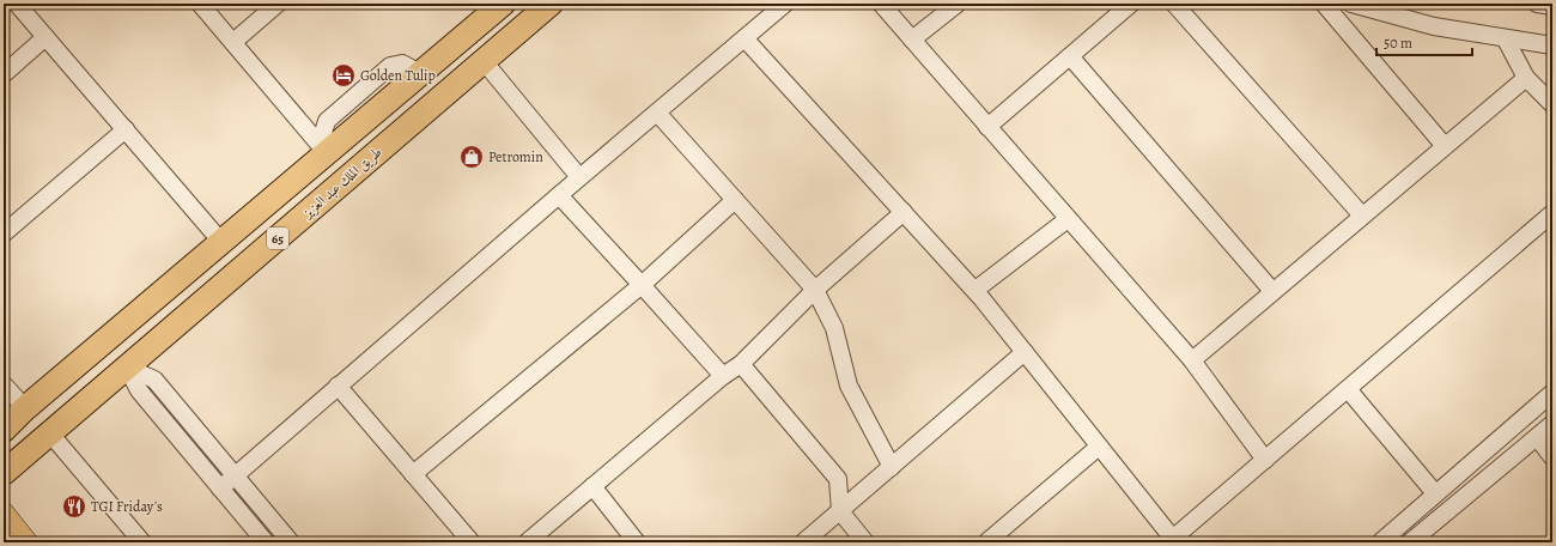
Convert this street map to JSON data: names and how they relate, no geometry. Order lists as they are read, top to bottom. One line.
{"streets":{"highway":["طريق الملك عبد العزيز","65"]},"places":{"hotel":["Golden Tulip"],"shop":["Petromin"],"restaurant":["TGI Friday's"]},"scale_bar":"50 m"}
